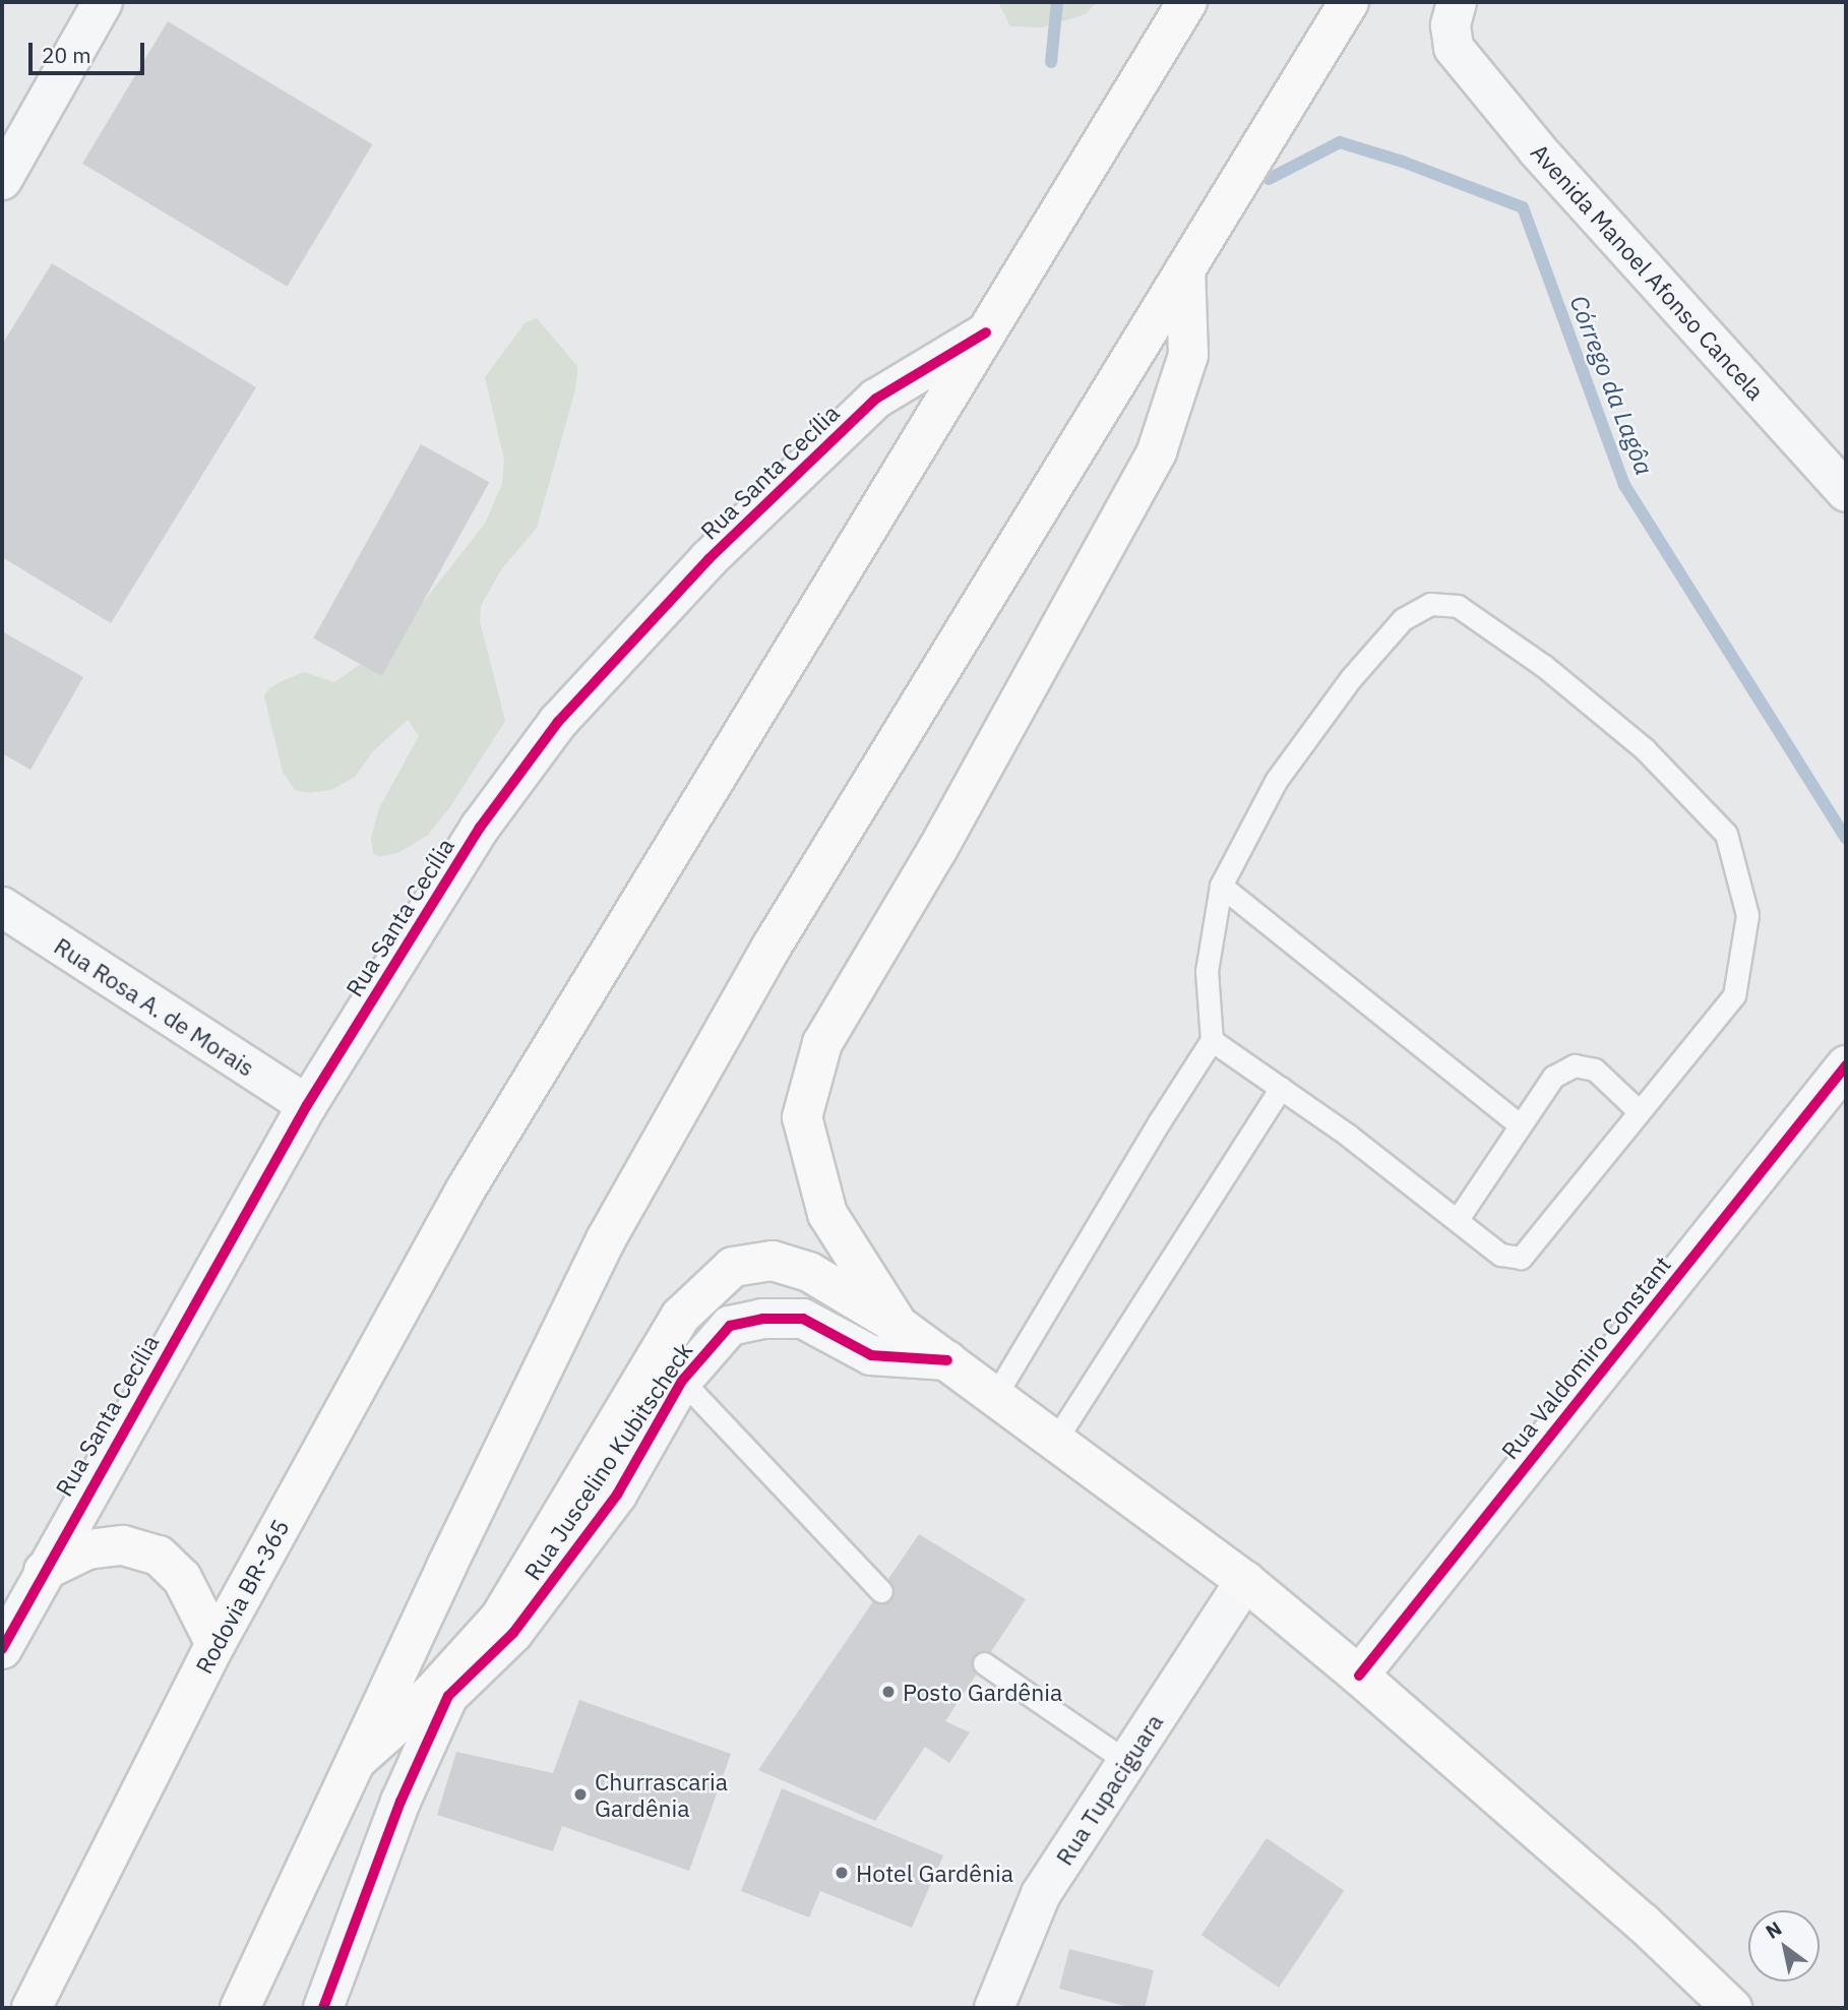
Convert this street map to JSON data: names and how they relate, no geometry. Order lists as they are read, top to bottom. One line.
{"streets":{"main road":["Rodovia BR-365"],"street":["Avenida Manoel Afonso Cancela","Rua Santa Cecília","Rua Rosa A. de Morais","Rua Valdomiro Constant","Rua Juscelino Kubitscheck","Rua Tupaciguara"]},"crossings":[["Rua Santa Cecília","Rua Rosa A. de Morais"],["Rua Santa Cecília","Rodovia BR-365"]],"water":["Córrego da Lagôa"],"places":["Posto Gardênia","Churrascaria Gardênia","Hotel Gardênia"],"scale_bar":"20 m","north":"top left"}
